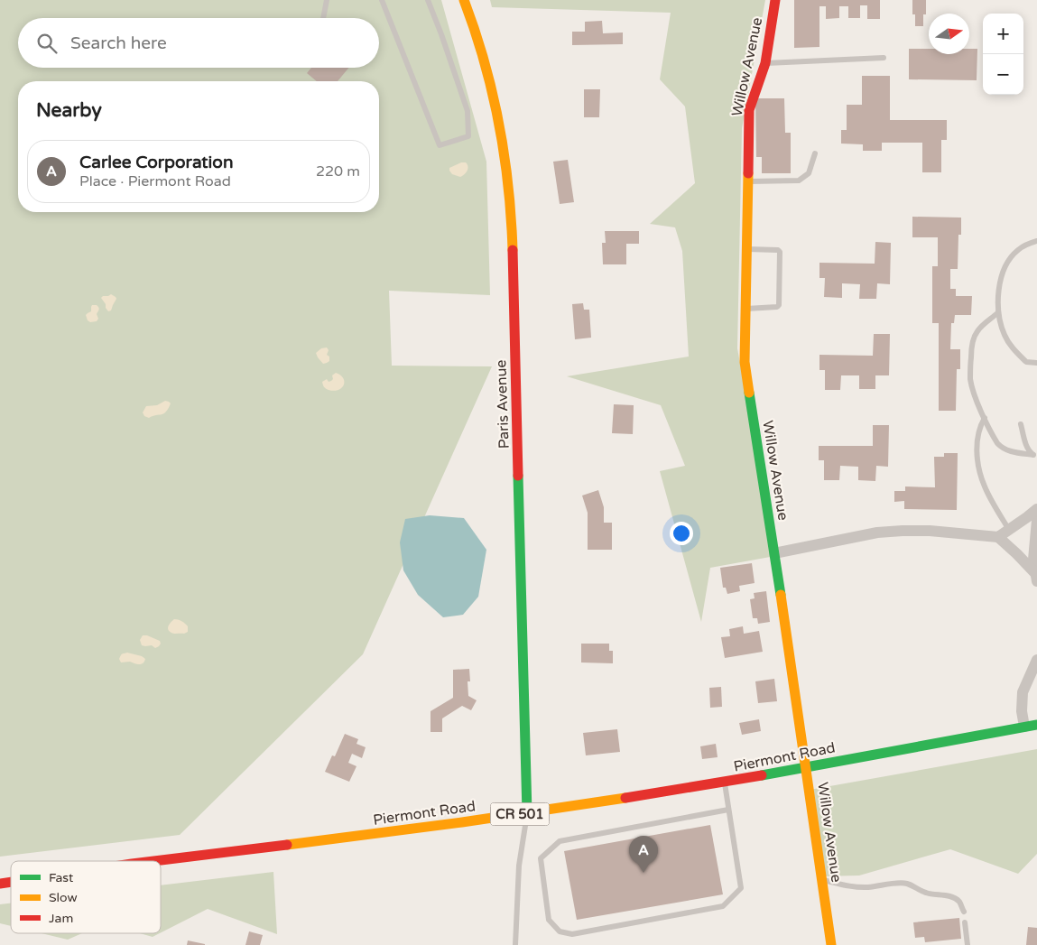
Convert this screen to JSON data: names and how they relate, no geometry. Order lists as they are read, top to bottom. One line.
{"streets":{"street":["Willow Avenue","Paris Avenue","Piermont Road","CR 501"]},"crossings":[["Willow Avenue","Piermont Road"],["Paris Avenue","Piermont Road"]],"legend":["Fast","Slow","Jam"],"north":"right","page":{"map_buttons":["+","−"],"search":"Search here","heading":"Nearby","list":[{"mark":"A","name":"Carlee Corporation","note":"Place · Piermont Road","value":"220 m"}],"pins":"A"}}
